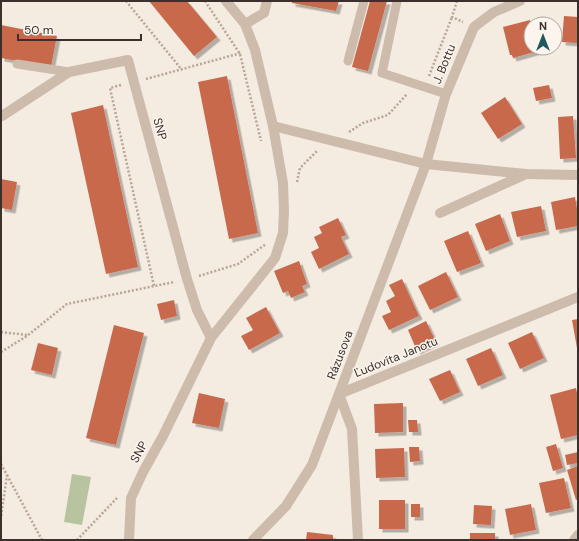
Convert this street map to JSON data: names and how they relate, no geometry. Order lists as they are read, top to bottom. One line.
{"streets":{"street":["J. Bottu","SNP","Rázusova","Ľudovíta Janotu"]},"crossings":[["J. Bottu","Rázusova"],["Rázusova","Ľudovíta Janotu"]],"scale_bar":"50 m","north":"top"}
